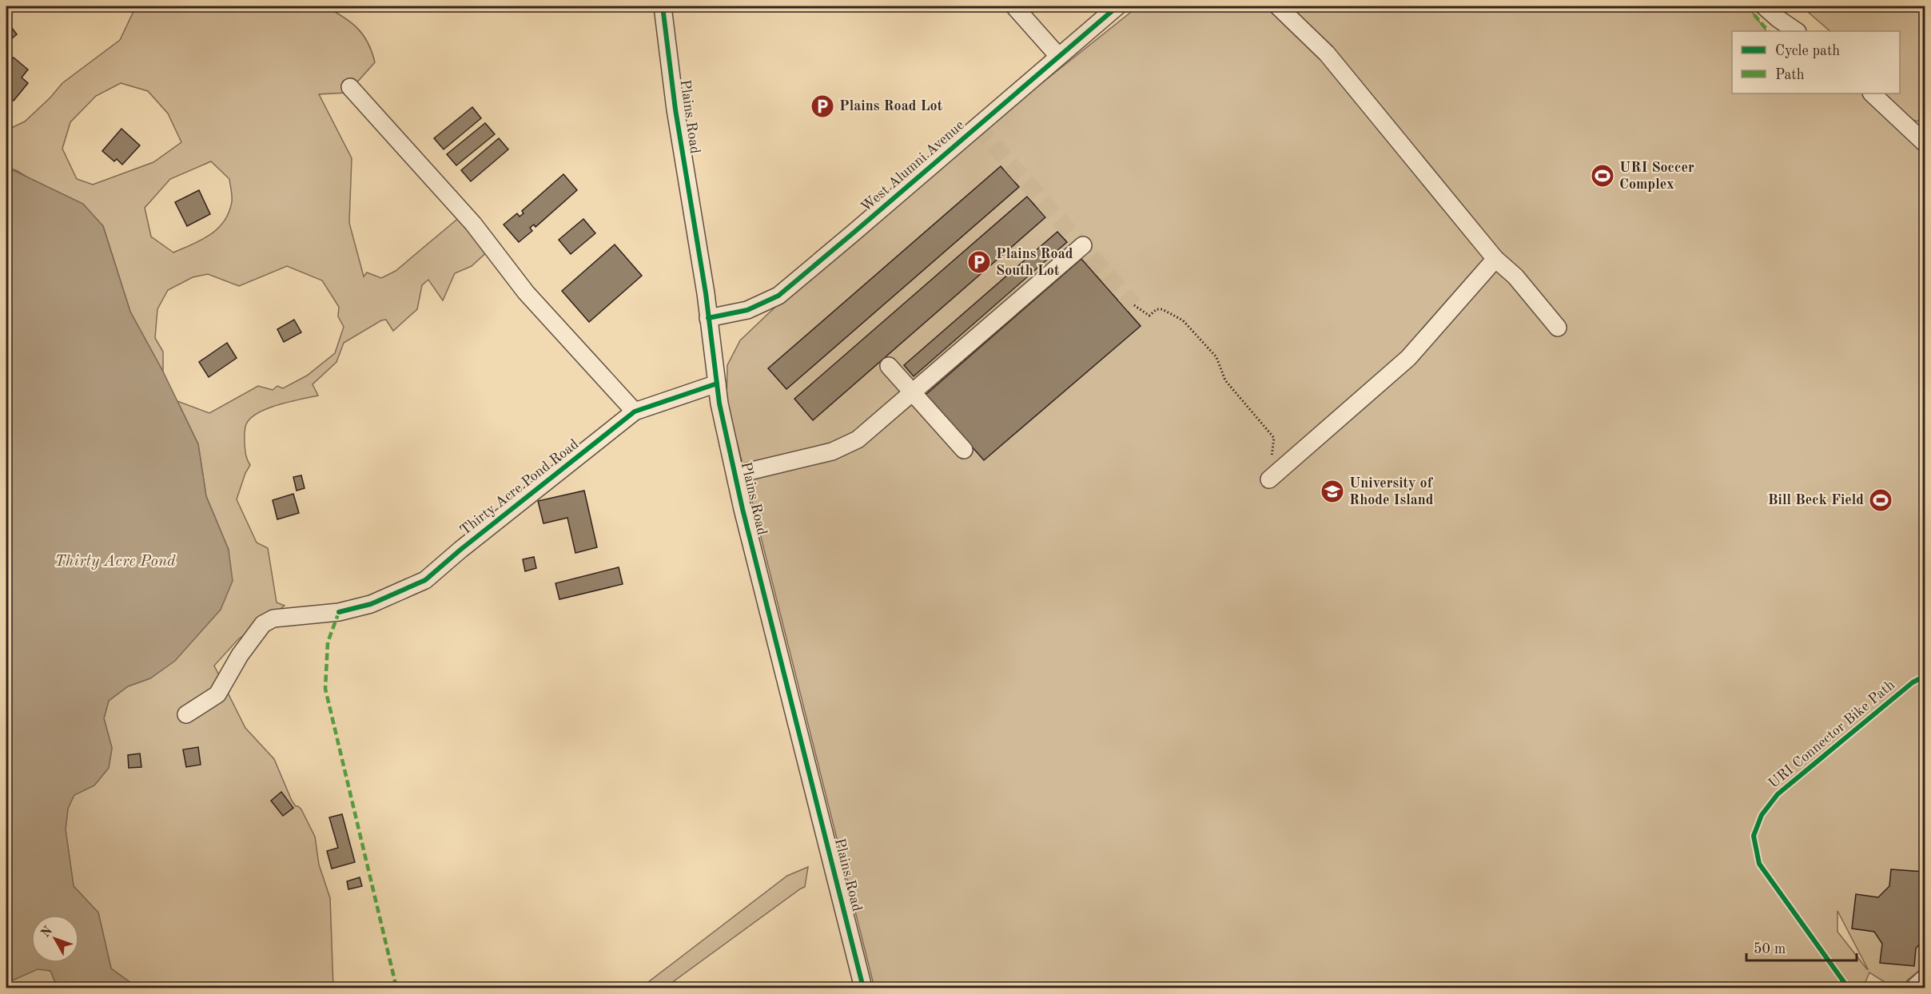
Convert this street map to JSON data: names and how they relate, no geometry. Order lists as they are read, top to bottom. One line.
{"streets":{"street":["Plains Road","West Alumni Avenue","Thirty Acre Pond Road"],"cycle path":["URI Connector Bike Path"]},"crossings":[["Plains Road","West Alumni Avenue"],["Plains Road","Thirty Acre Pond Road"]],"water":["Thirty Acre Pond"],"places":{"parking":["Plains Road Lot","Plains Road South Lot"],"sports":["URI Soccer Complex","Bill Beck Field"],"school or university":["University of Rhode Island"]},"legend":["Cycle path","Path"],"scale_bar":"50 m","north":"top left"}
